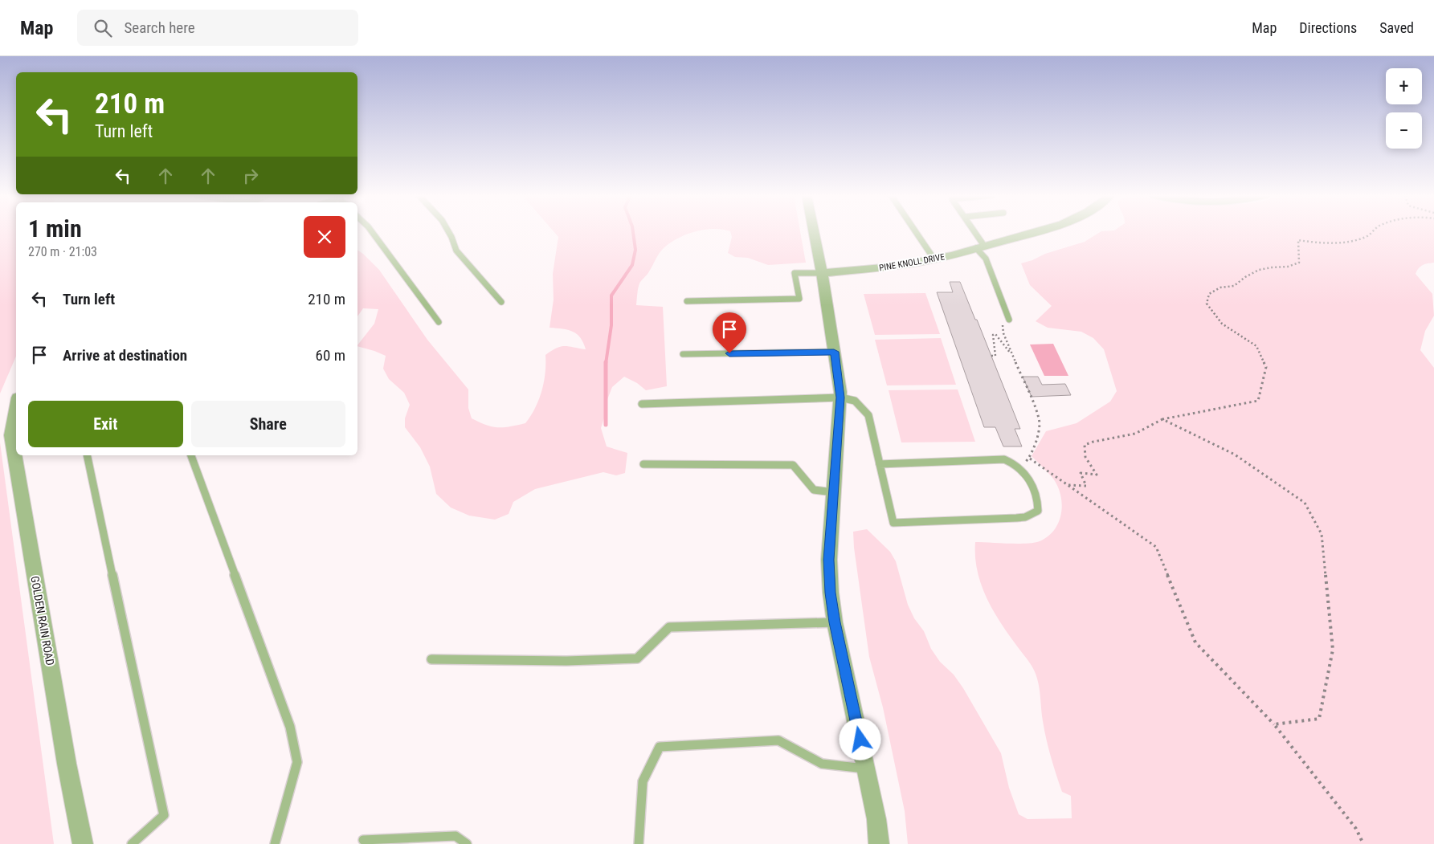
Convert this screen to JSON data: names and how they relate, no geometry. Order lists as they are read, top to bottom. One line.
{"streets":{"street":["PINE KNOLL DRIVE","GOLDEN RAIN ROAD"]},"page":{"header":"Map","search":"Search here","nav":["Map","Directions","Saved"],"map_buttons":["+","−"],"turn":["210 m","Turn left"],"heading":["1 min","270 m · 21:03"],"list":[{"name":"Turn left","value":"210 m"},{"name":"Arrive at destination","value":"60 m"}],"buttons":["Exit","Share"]}}
